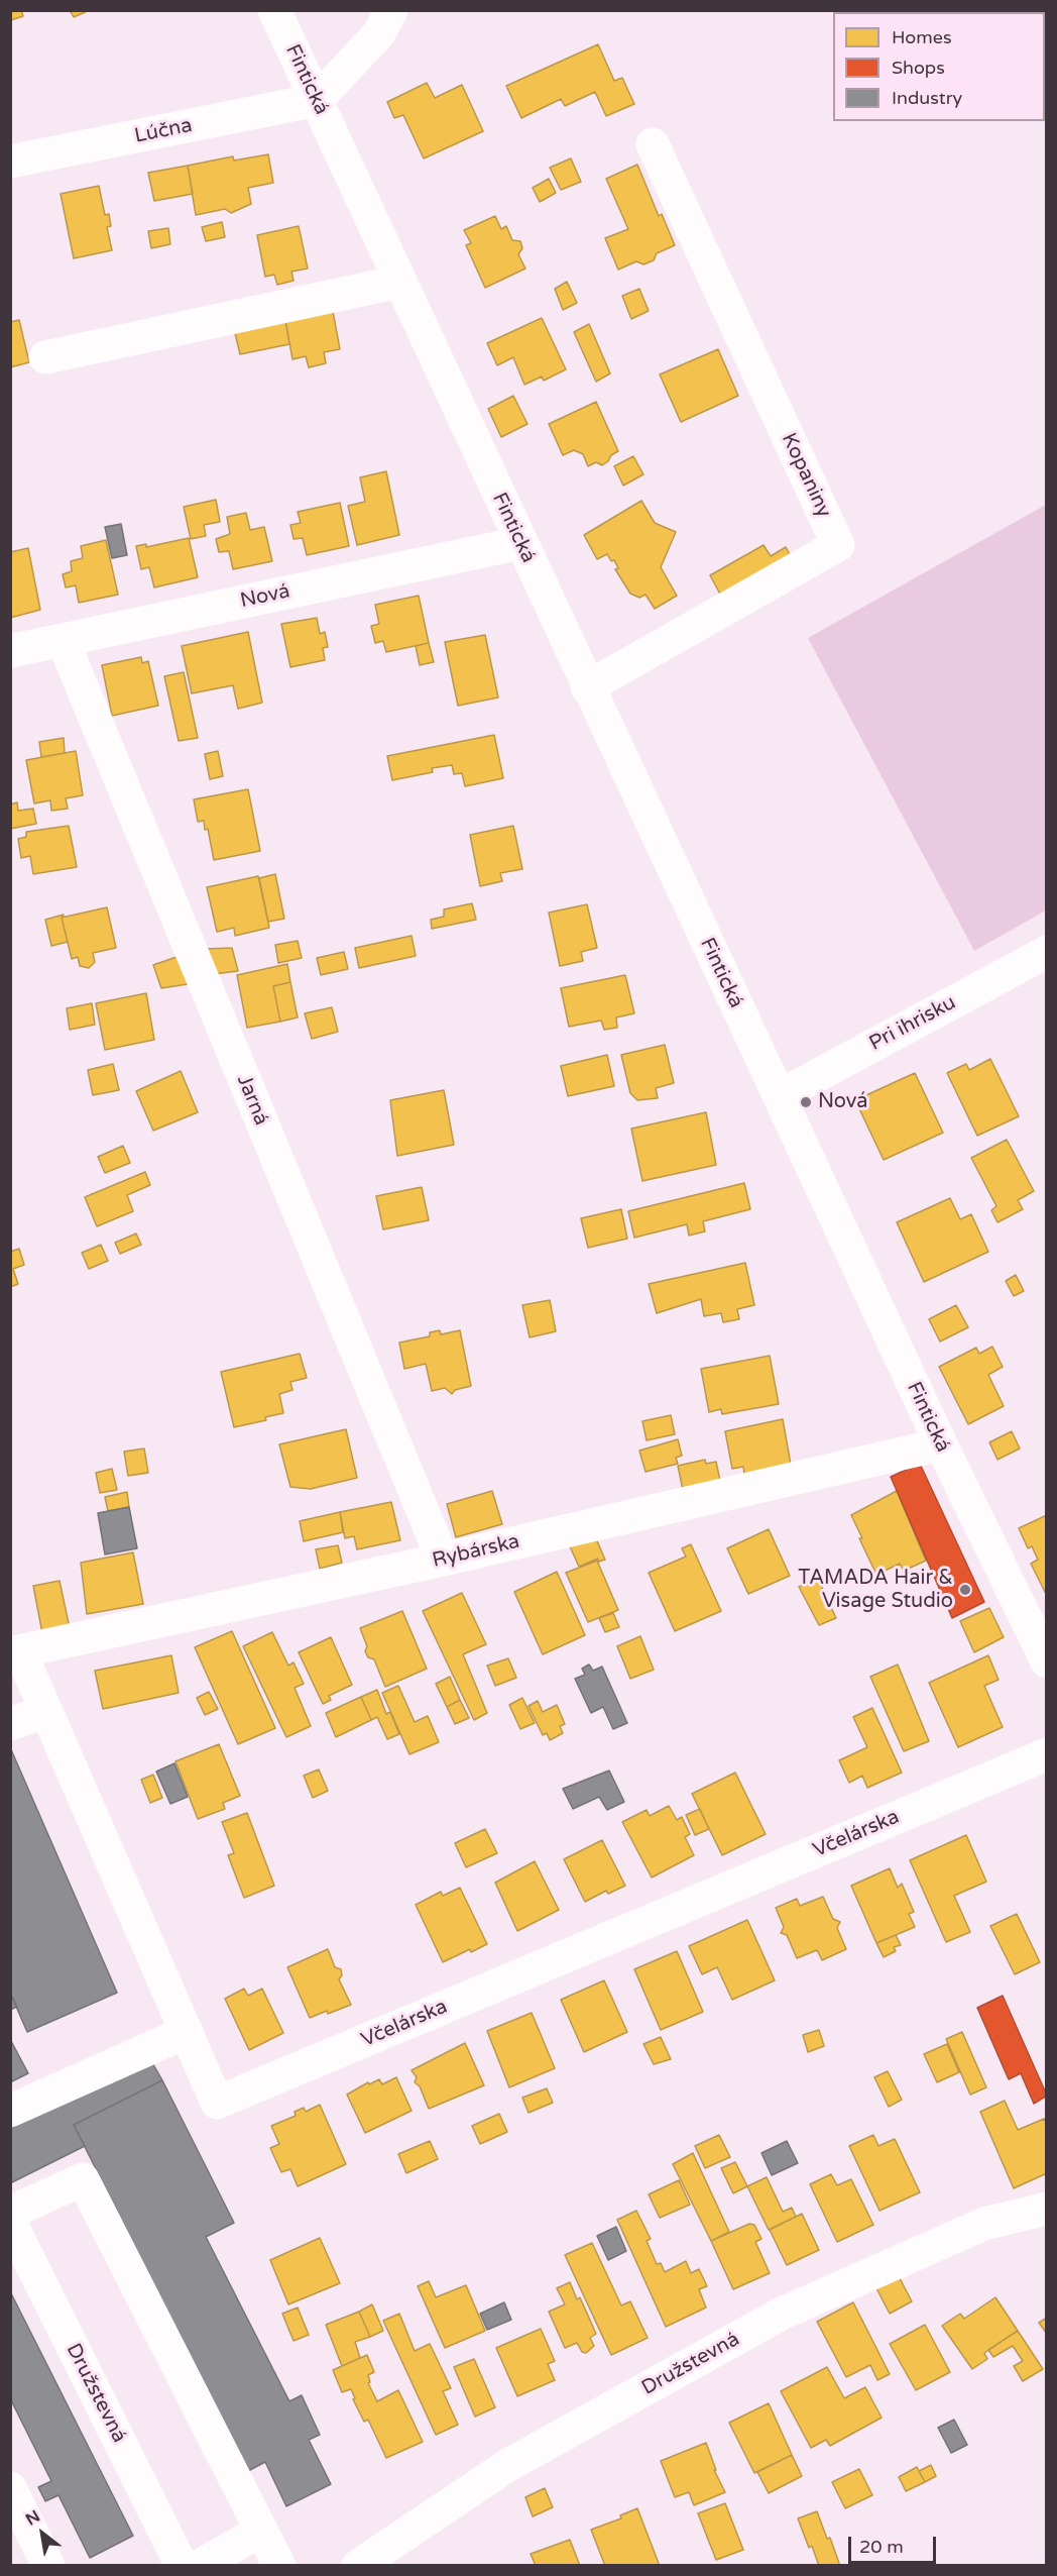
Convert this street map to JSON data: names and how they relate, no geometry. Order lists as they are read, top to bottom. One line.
{"streets":{"street":["Fintická","Lúčna","Kopaniny","Nová","Pri ihrisku","Jarná","Rybárska","Včelárska","Družstevná"]},"crossings":[["Fintická","Lúčna"],["Fintická","Kopaniny"],["Fintická","Nová"],["Fintická","Pri ihrisku"],["Fintická","Rybárska"],["Nová","Jarná"],["Jarná","Rybárska"],["Rybárska","Včelárska"]],"places":["Nová","TAMADA Hair & Visage Studio"],"legend":["Homes","Shops","Industry"],"scale_bar":"20 m","north":"top left"}
